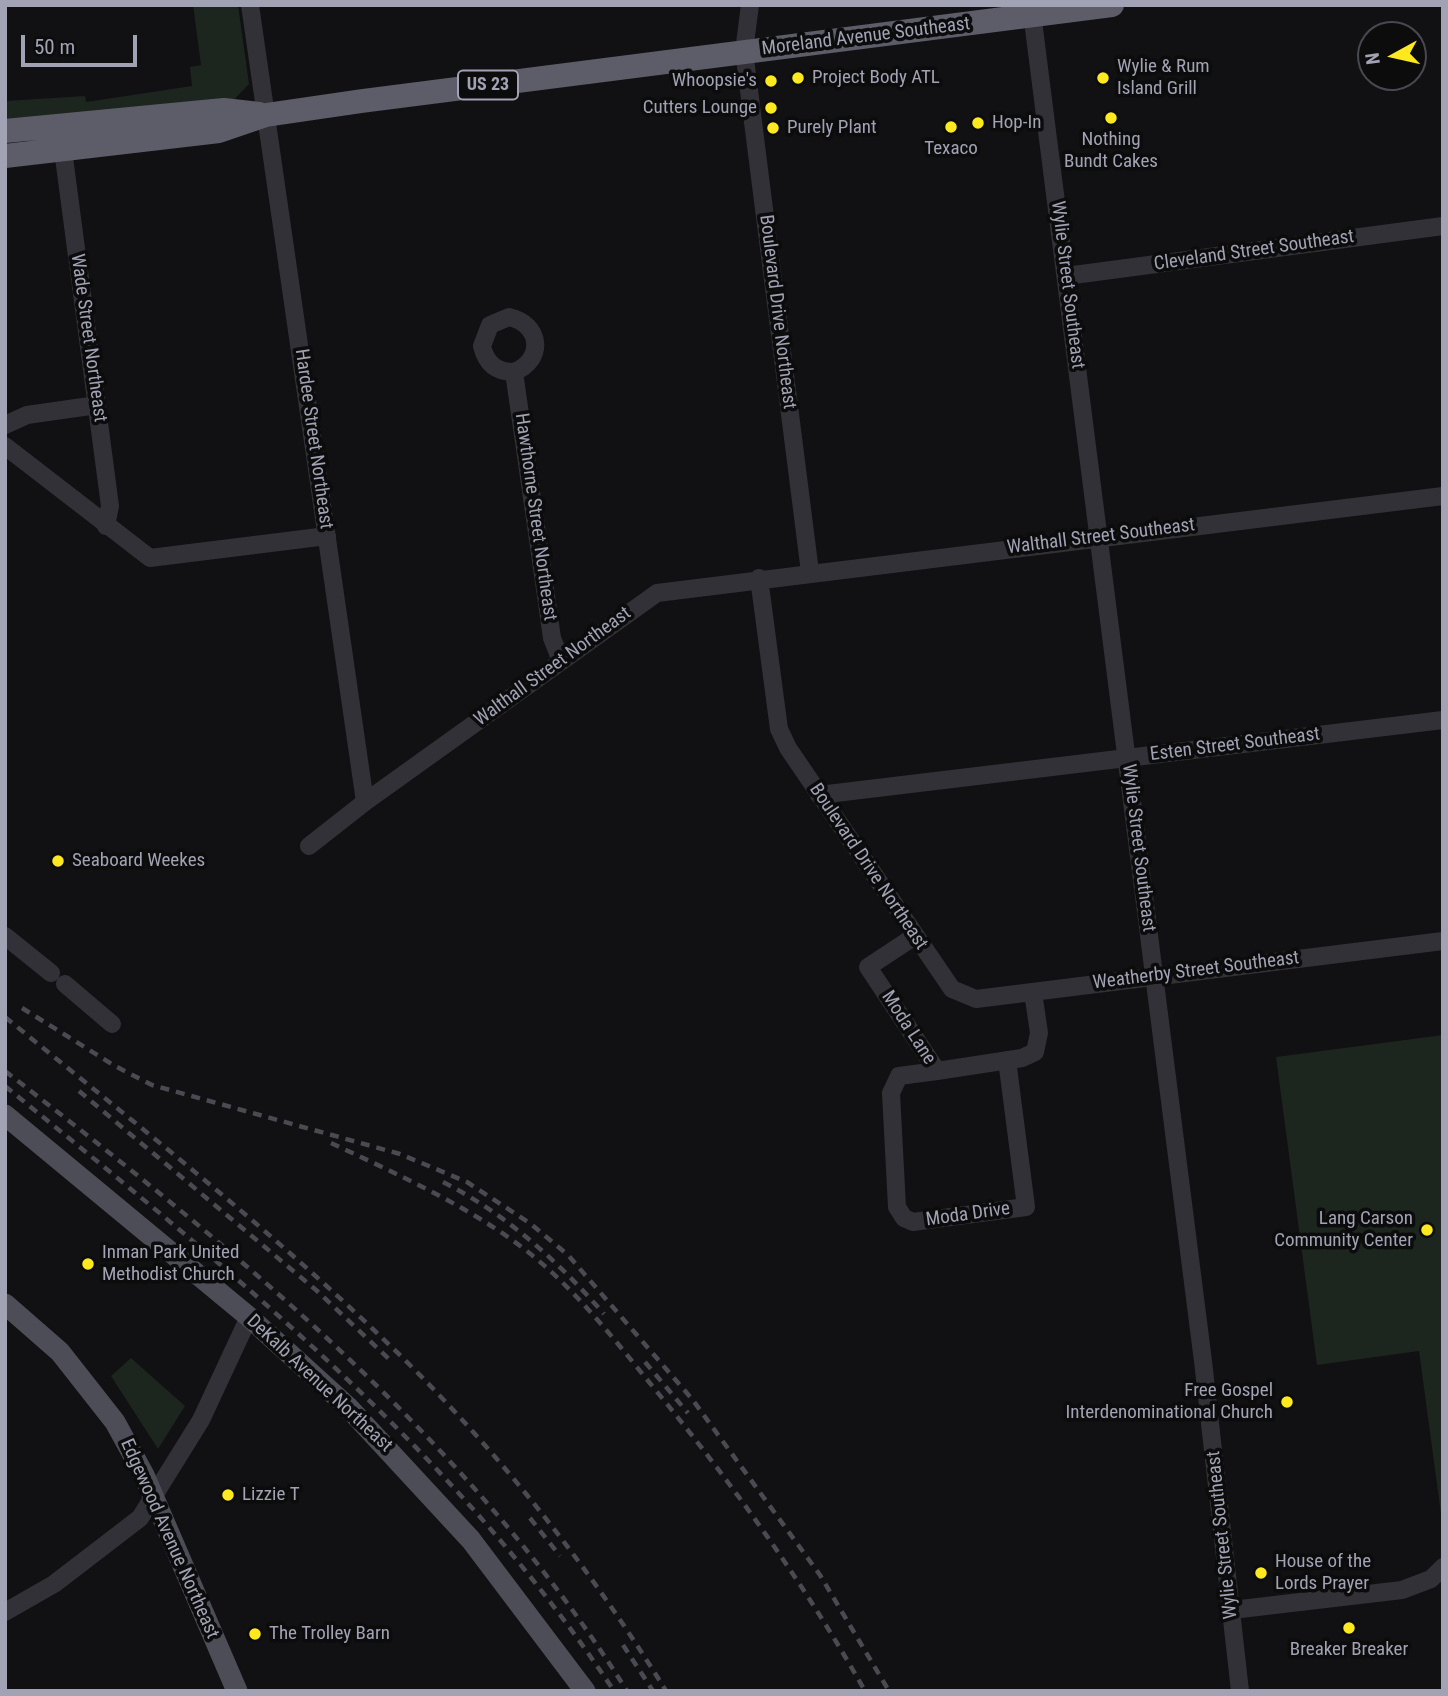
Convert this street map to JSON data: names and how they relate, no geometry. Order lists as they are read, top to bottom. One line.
{"streets":{"highway":["Moreland Avenue Southeast","US 23"],"main road":["DeKalb Avenue Northeast","Edgewood Avenue Northeast"],"street":["Cleveland Street Southeast","Wylie Street Southeast","Boulevard Drive Northeast","Wade Street Northeast","Hardee Street Northeast","Hawthorne Street Northeast","Walthall Street Southeast","Walthall Street Northeast","Esten Street Southeast","Weatherby Street Southeast","Moda Lane","Moda Drive"]},"crossings":[["Moreland Avenue Southeast","US 23"],["Moreland Avenue Southeast","Wylie Street Southeast"],["Moreland Avenue Southeast","Boulevard Drive Northeast"],["US 23","Boulevard Drive Northeast"],["US 23","Wade Street Northeast"],["US 23","Hardee Street Northeast"],["Cleveland Street Southeast","Wylie Street Southeast"],["Wylie Street Southeast","Walthall Street Southeast"],["Wylie Street Southeast","Esten Street Southeast"],["Wylie Street Southeast","Weatherby Street Southeast"],["Boulevard Drive Northeast","Walthall Street Southeast"],["Boulevard Drive Northeast","Walthall Street Northeast"],["Boulevard Drive Northeast","Esten Street Southeast"],["Boulevard Drive Northeast","Weatherby Street Southeast"],["Boulevard Drive Northeast","Moda Lane"],["Hardee Street Northeast","Walthall Street Northeast"],["Hawthorne Street Northeast","Walthall Street Northeast"],["Walthall Street Southeast","Walthall Street Northeast"],["Weatherby Street Southeast","Moda Lane"],["Moda Lane","Moda Drive"]],"places":["Project Body ATL","Wylie & Rum Island Grill","Whoopsie's","Cutters Lounge","Nothing Bundt Cakes","Hop-In","Texaco","Purely Plant","Seaboard Weekes","Lang Carson Community Center","Inman Park United Methodist Church","Free Gospel Interdenominational Church","Lizzie T","House of the Lords Prayer","Breaker Breaker","The Trolley Barn"],"scale_bar":"50 m","north":"left"}
